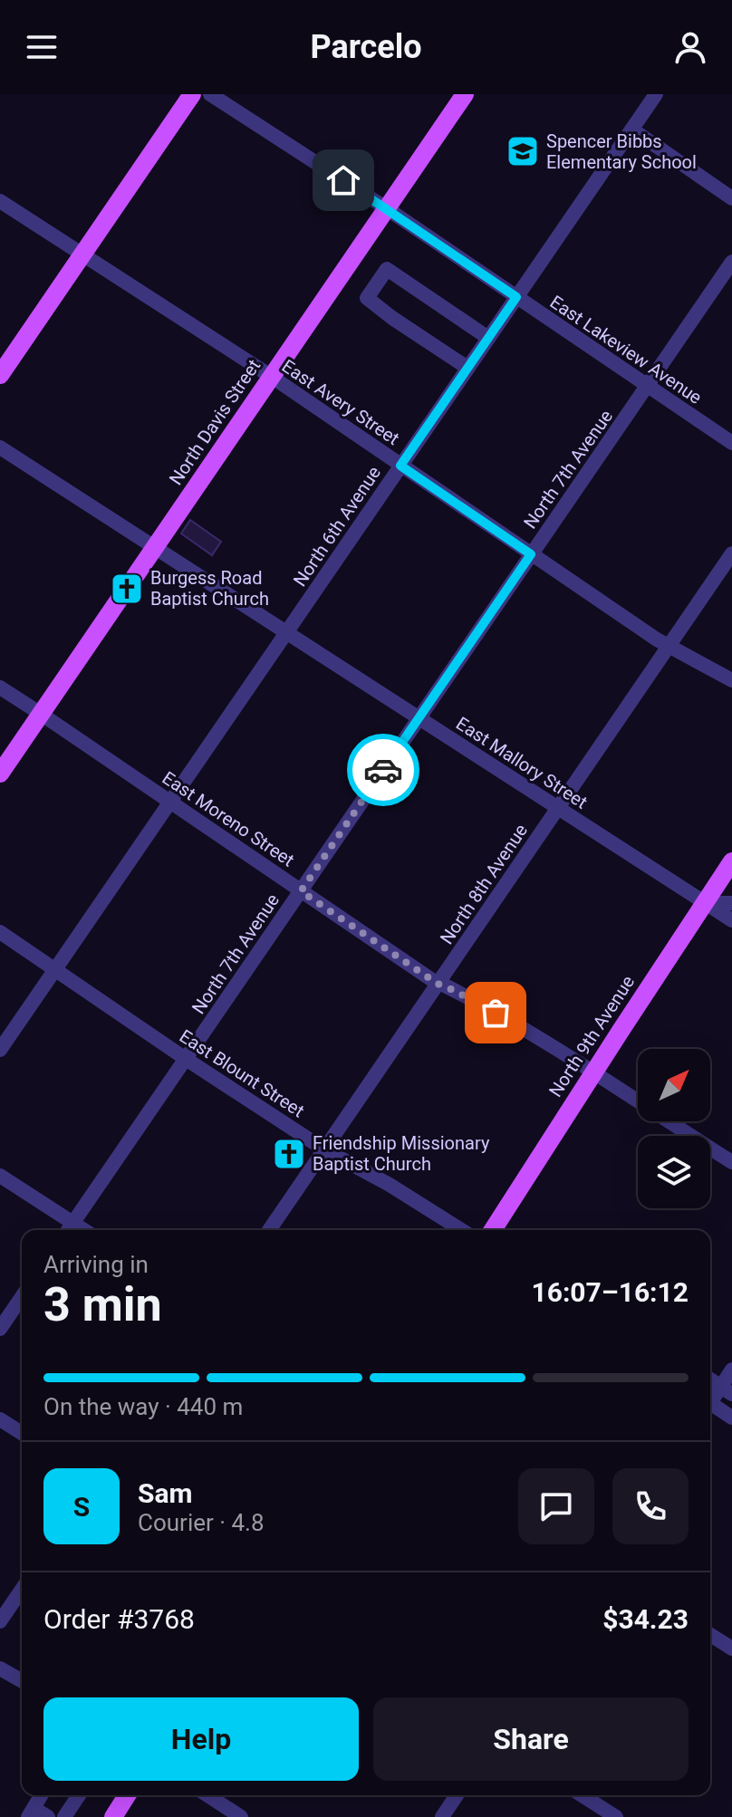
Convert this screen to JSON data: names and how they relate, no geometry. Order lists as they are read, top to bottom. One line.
{"streets":{"main road":["North Davis Street","North 9th Avenue"],"street":["East Lakeview Avenue","East Avery Street","North 7th Avenue","North 6th Avenue","East Mallory Street","East Moreno Street","North 8th Avenue","East Blount Street"]},"crossings":[["East Lakeview Avenue","North Davis Street"],["East Lakeview Avenue","North 7th Avenue"],["East Lakeview Avenue","North 6th Avenue"],["East Avery Street","North Davis Street"],["East Avery Street","North 7th Avenue"],["East Avery Street","North 6th Avenue"],["East Avery Street","North 8th Avenue"],["North Davis Street","East Mallory Street"],["North Davis Street","East Moreno Street"],["North 7th Avenue","East Mallory Street"],["North 7th Avenue","East Moreno Street"],["North 7th Avenue","East Blount Street"],["North 6th Avenue","East Mallory Street"],["North 6th Avenue","East Moreno Street"],["North 6th Avenue","East Blount Street"],["East Mallory Street","North 8th Avenue"],["East Mallory Street","North 9th Avenue"],["East Moreno Street","North 8th Avenue"],["East Moreno Street","North 9th Avenue"],["North 8th Avenue","East Blount Street"]],"places":{"school or university":["Spencer Bibbs Elementary School"],"church":["Burgess Road Baptist Church","Friendship Missionary Baptist Church"]},"north":"top right","page":{"header":"Parcelo","heading":["3 min","Arriving in","16:07–16:12"],"panel":["Sam","Courier · 4.8","Order #3768","$34.23"],"bar":"On the way · 440 m","round":"S","buttons":["Help","Share"]}}
